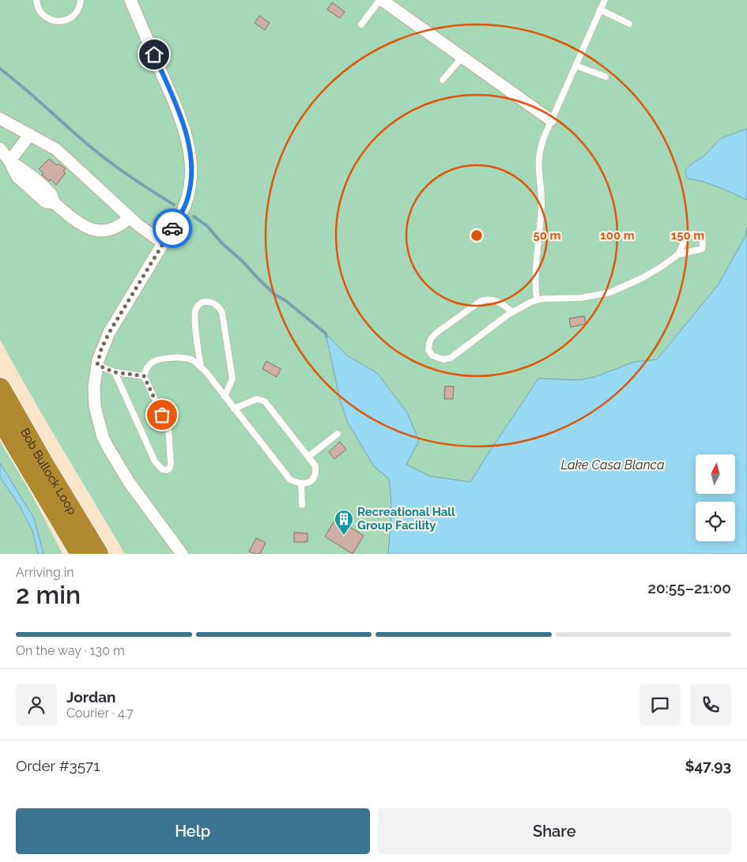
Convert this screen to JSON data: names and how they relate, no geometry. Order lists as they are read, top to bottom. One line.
{"streets":{"highway":["Bob Bullock Loop"]},"water":["Lake Casa Blanca"],"places":{"building":["Recreational Hall Group Facility"]},"north":"top","page":{"heading":["2 min","Arriving in","20:55–21:00"],"panel":["Jordan","Courier · 4.7","Order #3571","$47.93"],"bar":"On the way · 130 m","buttons":["Help","Share"]},"rings":["50 m","100 m","150 m"]}
